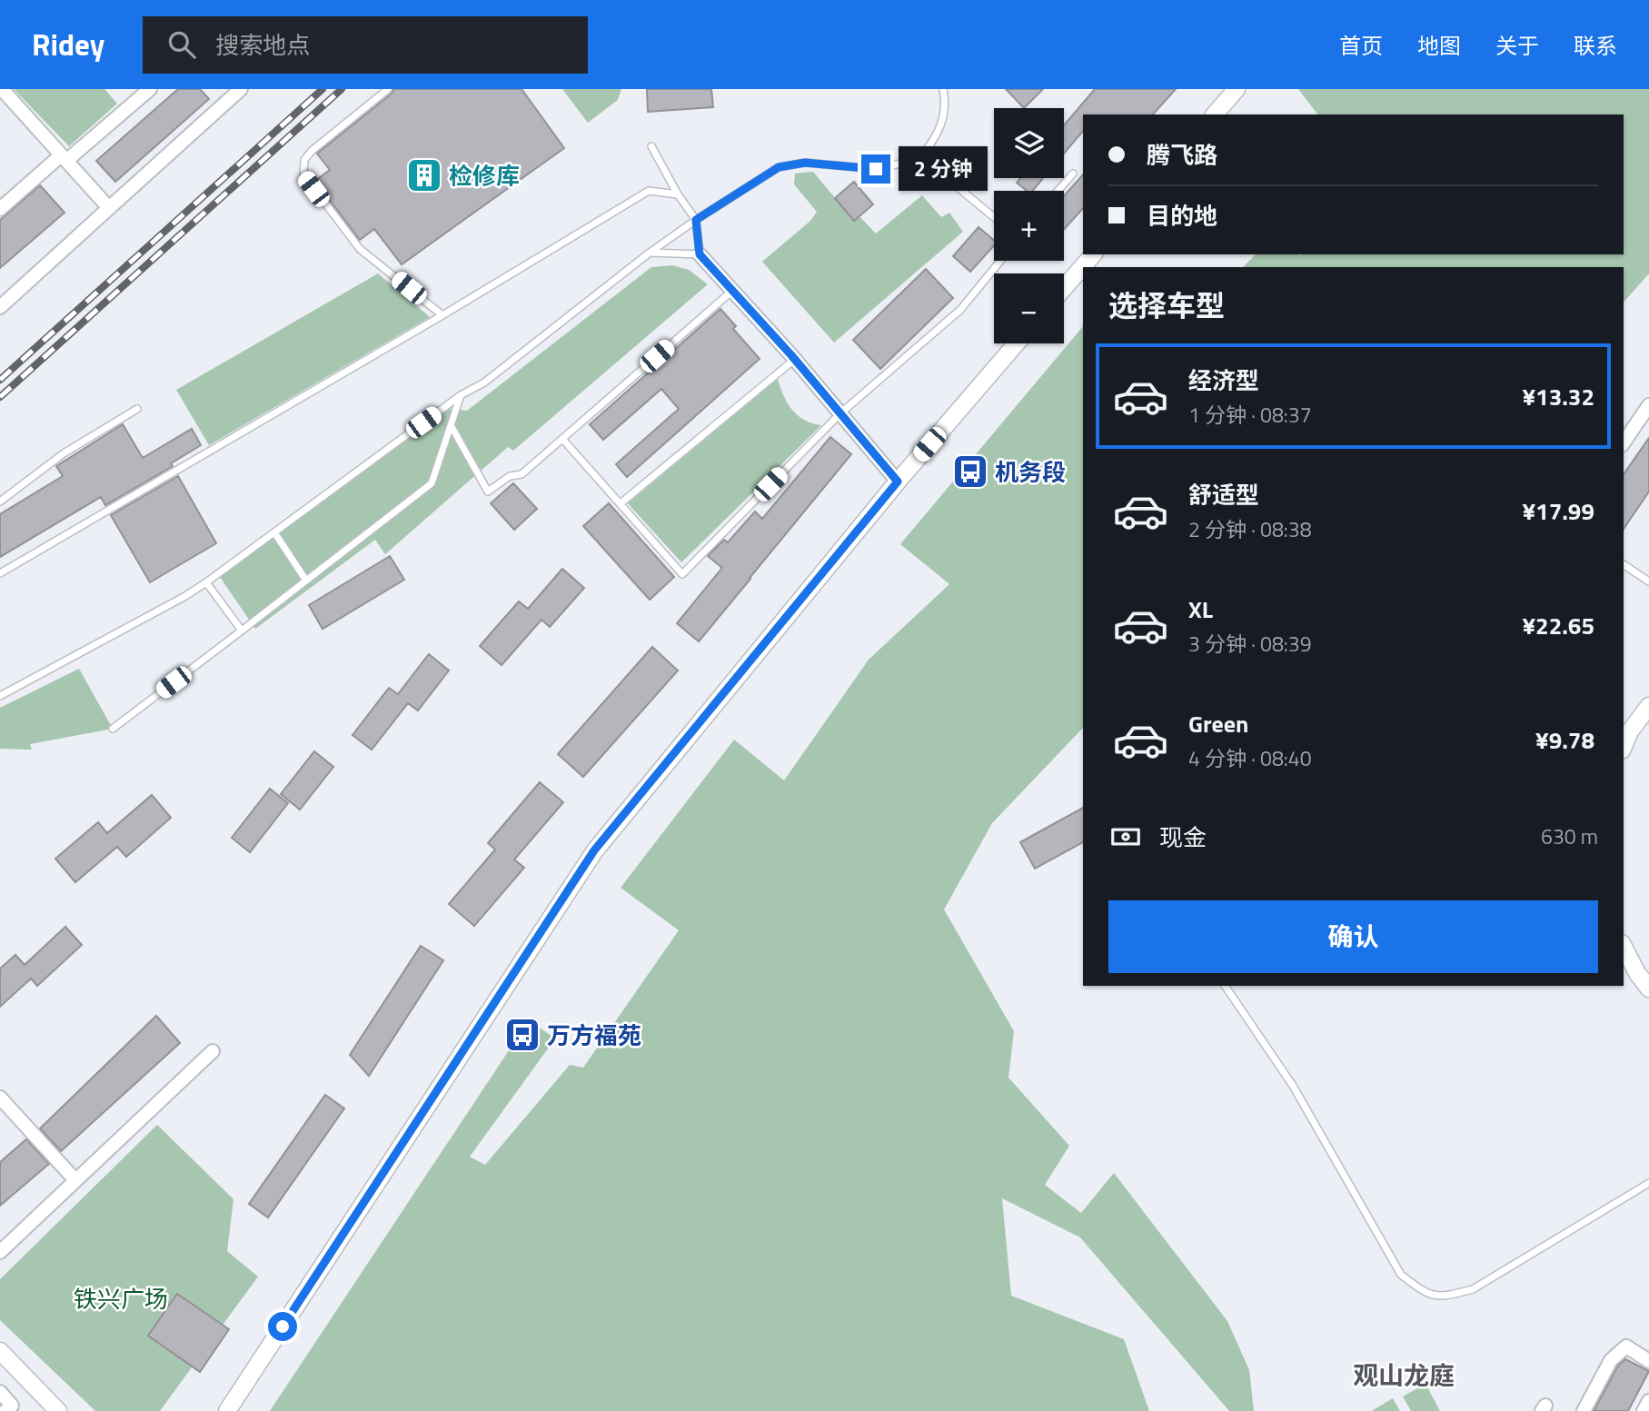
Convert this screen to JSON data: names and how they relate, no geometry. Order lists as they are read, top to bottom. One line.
{"districts":["观山龙庭"],"parks":["铁兴广场"],"places":{"building":["检修库"],"bus stop":["机务段","万方福苑"]},"page":{"header":"Ridey","search":"搜索地点","nav":["首页","地图","关于","联系"],"map_buttons":["+","−"],"banner":["腾飞路","目的地"],"bubble":"2 分钟","heading":"选择车型","list":[{"name":"经济型","note":"1 分钟 · 08:37","value":"¥13.32"},{"name":"舒适型","note":"2 分钟 · 08:38","value":"¥17.99"},{"name":"XL","note":"3 分钟 · 08:39","value":"¥22.65"},{"name":"Green","note":"4 分钟 · 08:40","value":"¥9.78"}],"pay":["现金","630 m"],"buttons":"确认"}}
